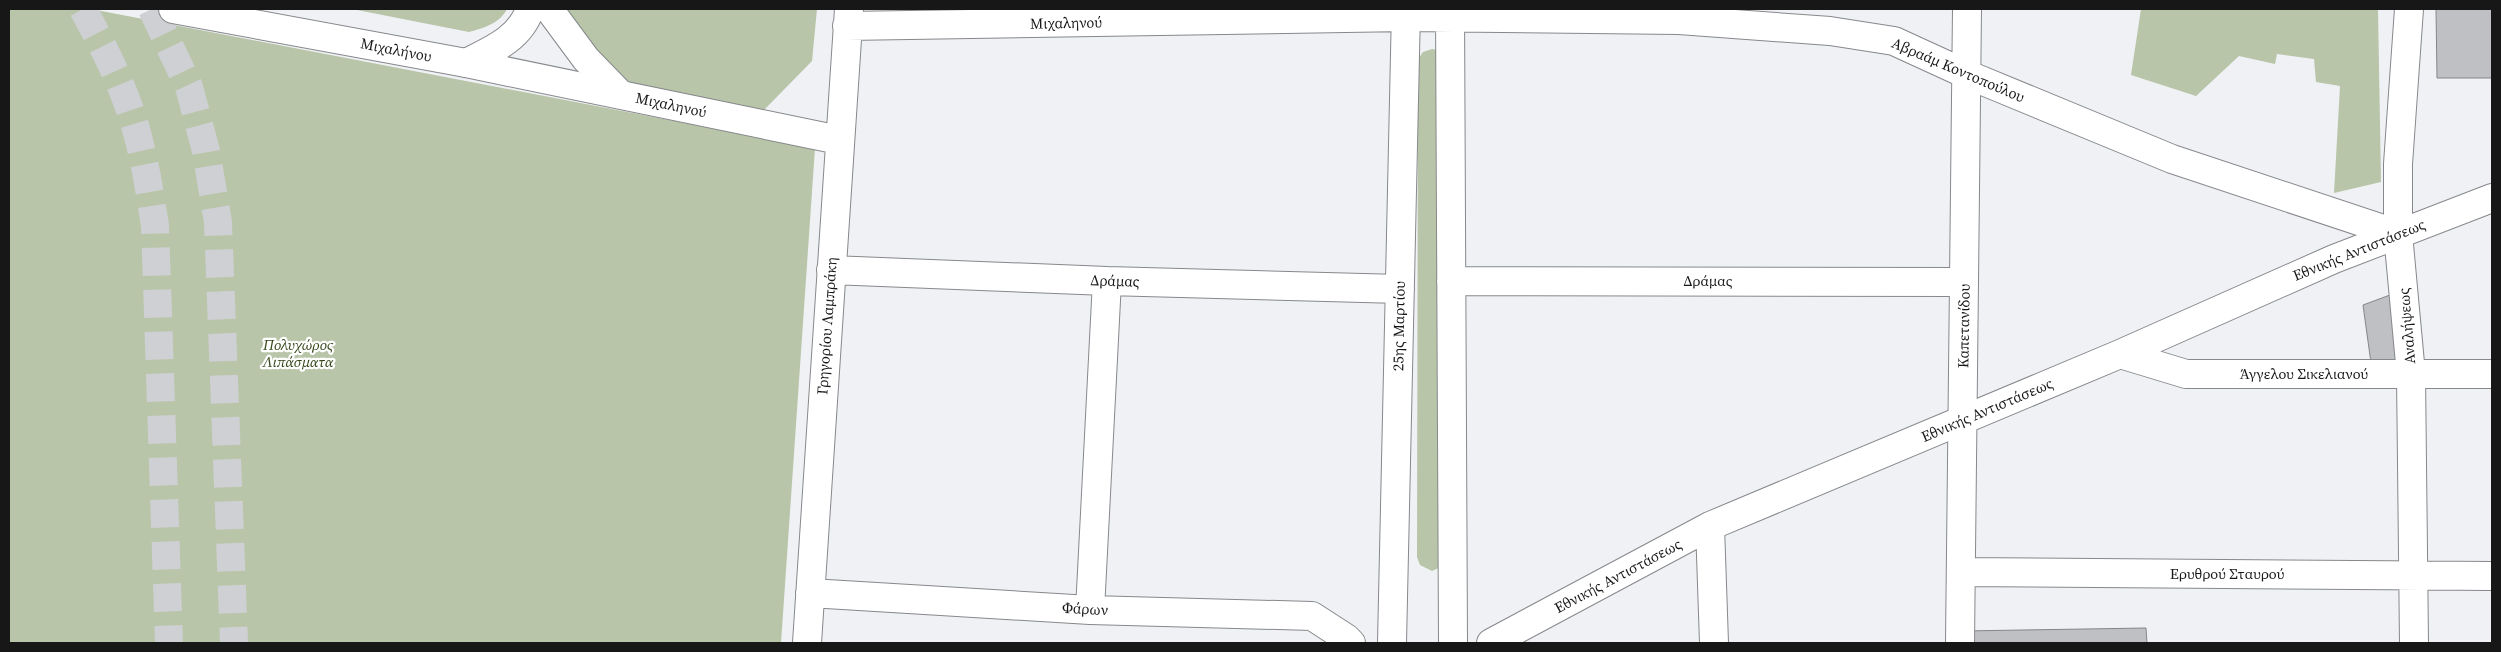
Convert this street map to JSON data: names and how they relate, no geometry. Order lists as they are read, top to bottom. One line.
{"streets":{"street":["Μιχαληνού","Μιχαλήνου","Αβραάμ Κοντοπούλου","Εθνικής Αντιστάσεως","Δράμας","Γρηγορίου Λαμπράκη","25ης Μαρτίου","Καπετανίδου","Αναλήψεως","Άγγελου Σικελιανού","Ερυθρού Σταυρού","Φάρων"]},"crossings":[["Μιχαληνού","Μιχαλήνου"],["Μιχαληνού","Αβραάμ Κοντοπούλου"],["Μιχαληνού","Γρηγορίου Λαμπράκη"],["Μιχαληνού","25ης Μαρτίου"],["Αβραάμ Κοντοπούλου","Εθνικής Αντιστάσεως"],["Αβραάμ Κοντοπούλου","25ης Μαρτίου"],["Αβραάμ Κοντοπούλου","Καπετανίδου"],["Αβραάμ Κοντοπούλου","Αναλήψεως"],["Εθνικής Αντιστάσεως","Καπετανίδου"],["Εθνικής Αντιστάσεως","Αναλήψεως"],["Εθνικής Αντιστάσεως","Άγγελου Σικελιανού"],["Δράμας","Γρηγορίου Λαμπράκη"],["Δράμας","25ης Μαρτίου"],["Δράμας","Καπετανίδου"],["Γρηγορίου Λαμπράκη","Φάρων"],["Καπετανίδου","Ερυθρού Σταυρού"],["Αναλήψεως","Άγγελου Σικελιανού"],["Αναλήψεως","Ερυθρού Σταυρού"]],"parks":["Πολυχώρος Λιπάσματα"]}
